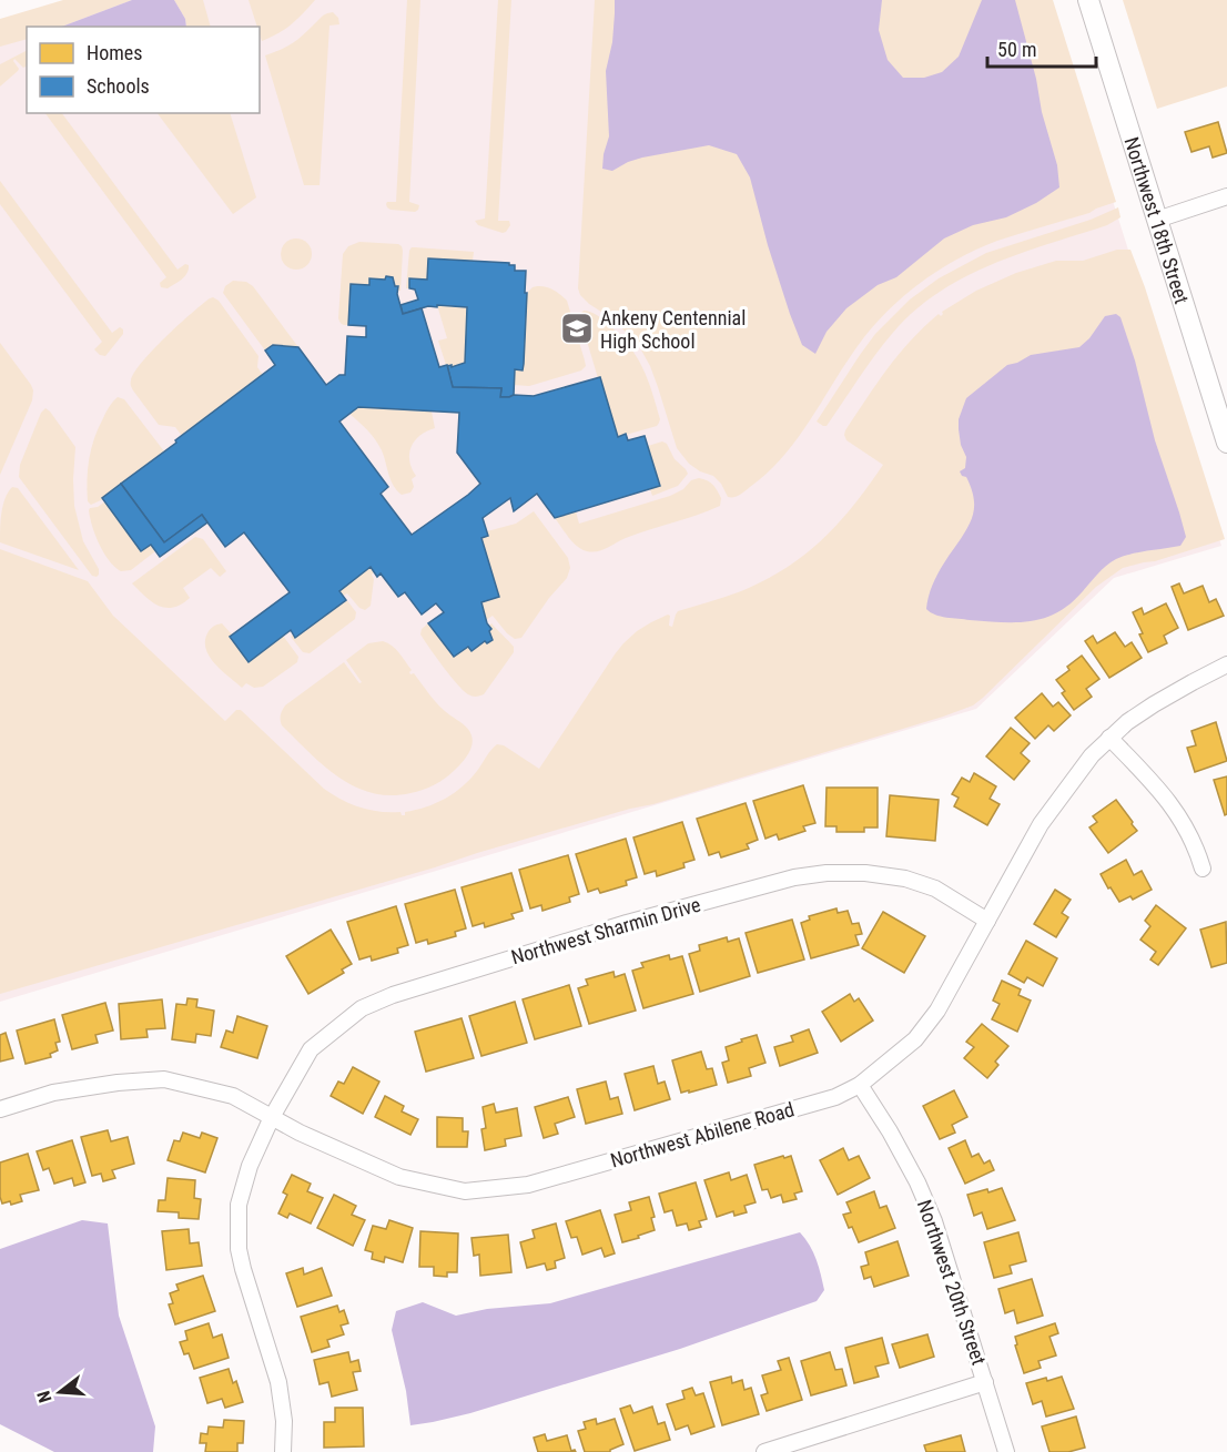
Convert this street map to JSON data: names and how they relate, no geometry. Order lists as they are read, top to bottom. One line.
{"streets":{"main road":["Northwest 18th Street"],"street":["Northwest Sharmin Drive","Northwest Abilene Road","Northwest 20th Street"]},"crossings":[["Northwest Sharmin Drive","Northwest Abilene Road"],["Northwest Abilene Road","Northwest 20th Street"]],"places":{"school or university":["Ankeny Centennial High School"]},"legend":["Homes","Schools"],"scale_bar":"50 m","north":"left"}
